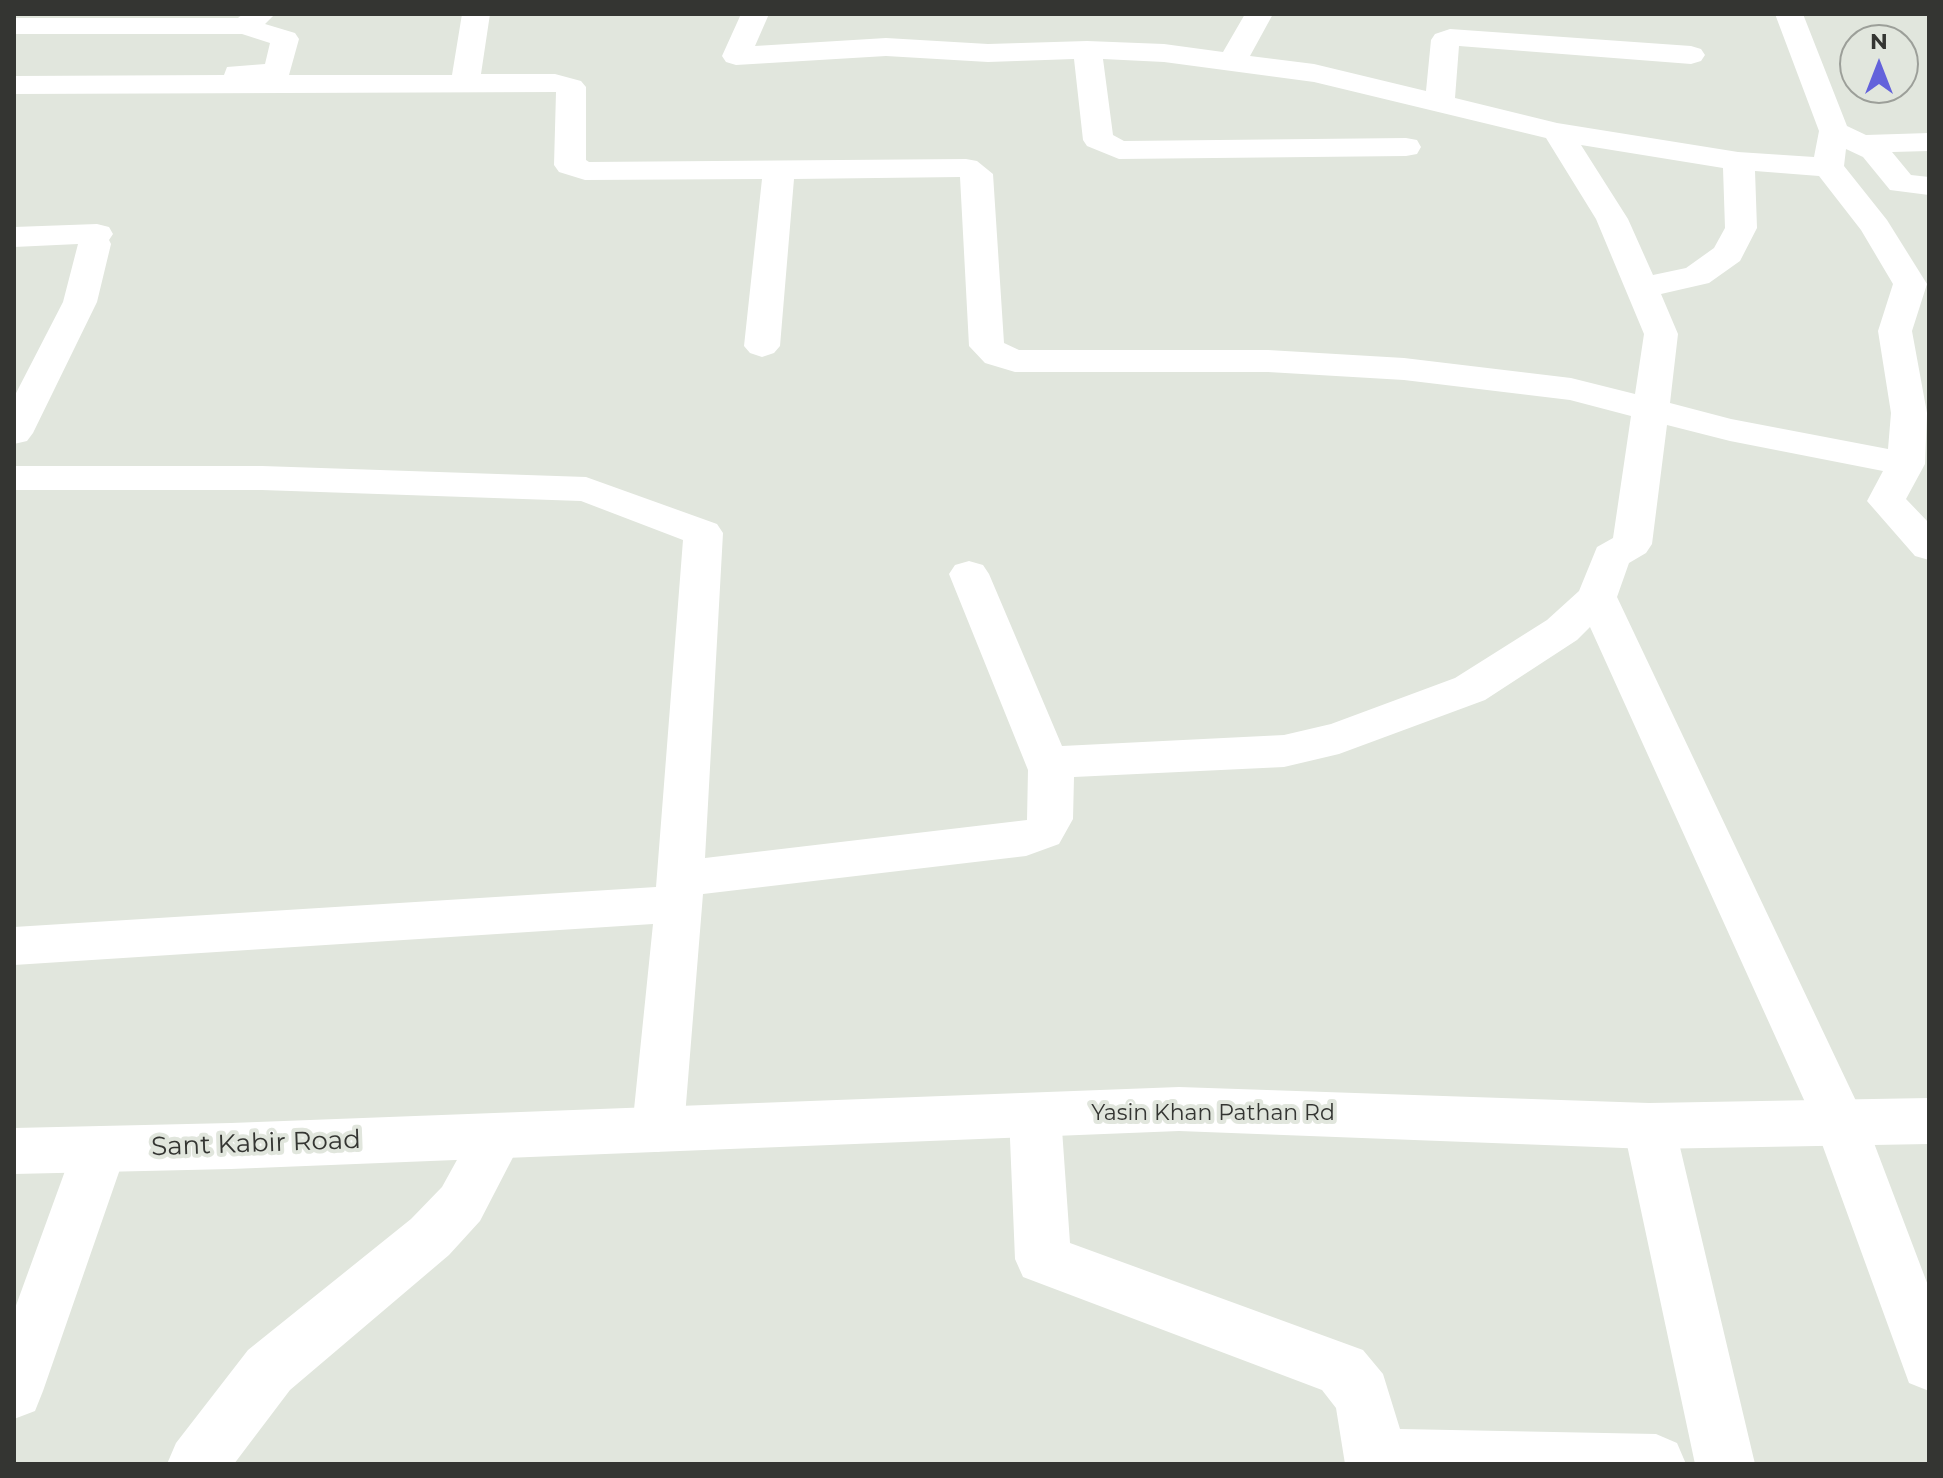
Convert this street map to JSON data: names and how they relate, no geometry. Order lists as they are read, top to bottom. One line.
{"streets":{"street":["Yasin Khan Pathan Rd","Sant Kabir Road"]},"crossings":[["Yasin Khan Pathan Rd","Sant Kabir Road"]],"north":"top"}
